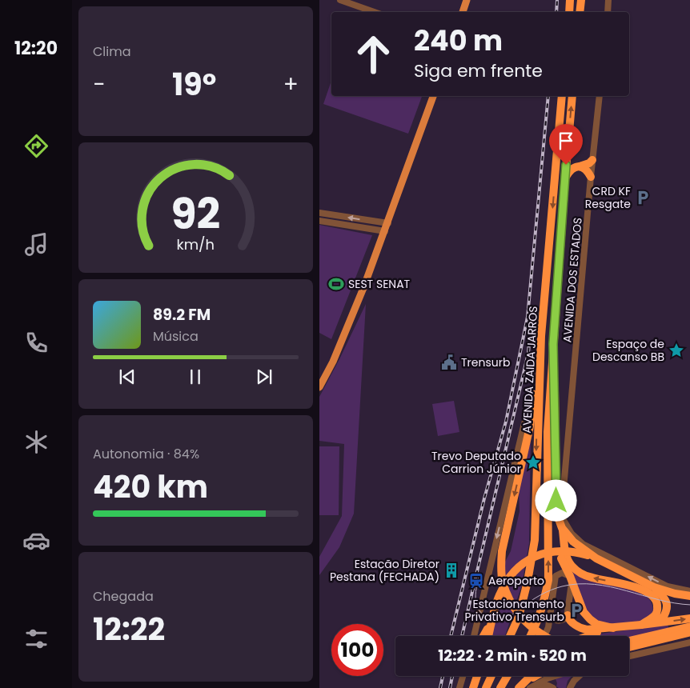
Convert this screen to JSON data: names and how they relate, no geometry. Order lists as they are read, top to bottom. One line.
{"streets":{"highway":["AVENIDA ZAIDA JARROS"],"street":["AVENIDA DOS ESTADOS"]},"places":{"parking":["CRD KF Resgate","Estacionamento Privativo Trensurb"],"sports":["SEST SENAT"],"place":["Espaço de Descanso BB","Trevo Deputado Carrion Júnior"],"public building":["Trensurb"],"building":["Estação Diretor Pestana (FECHADA)"],"station":["Aeroporto"]},"page":{"tabs":"12:20","tile":["Clima",["Autonomia · 84%","420 km"],["Chegada","12:22"]],"turn":["240 m","Siga em frente"],"heat":["−","19°","+"],"song":["89.2 FM","Música"],"limit":"100","trip":"12:22 · 2 min · 520 m","gauge":["92","km/h"]}}
